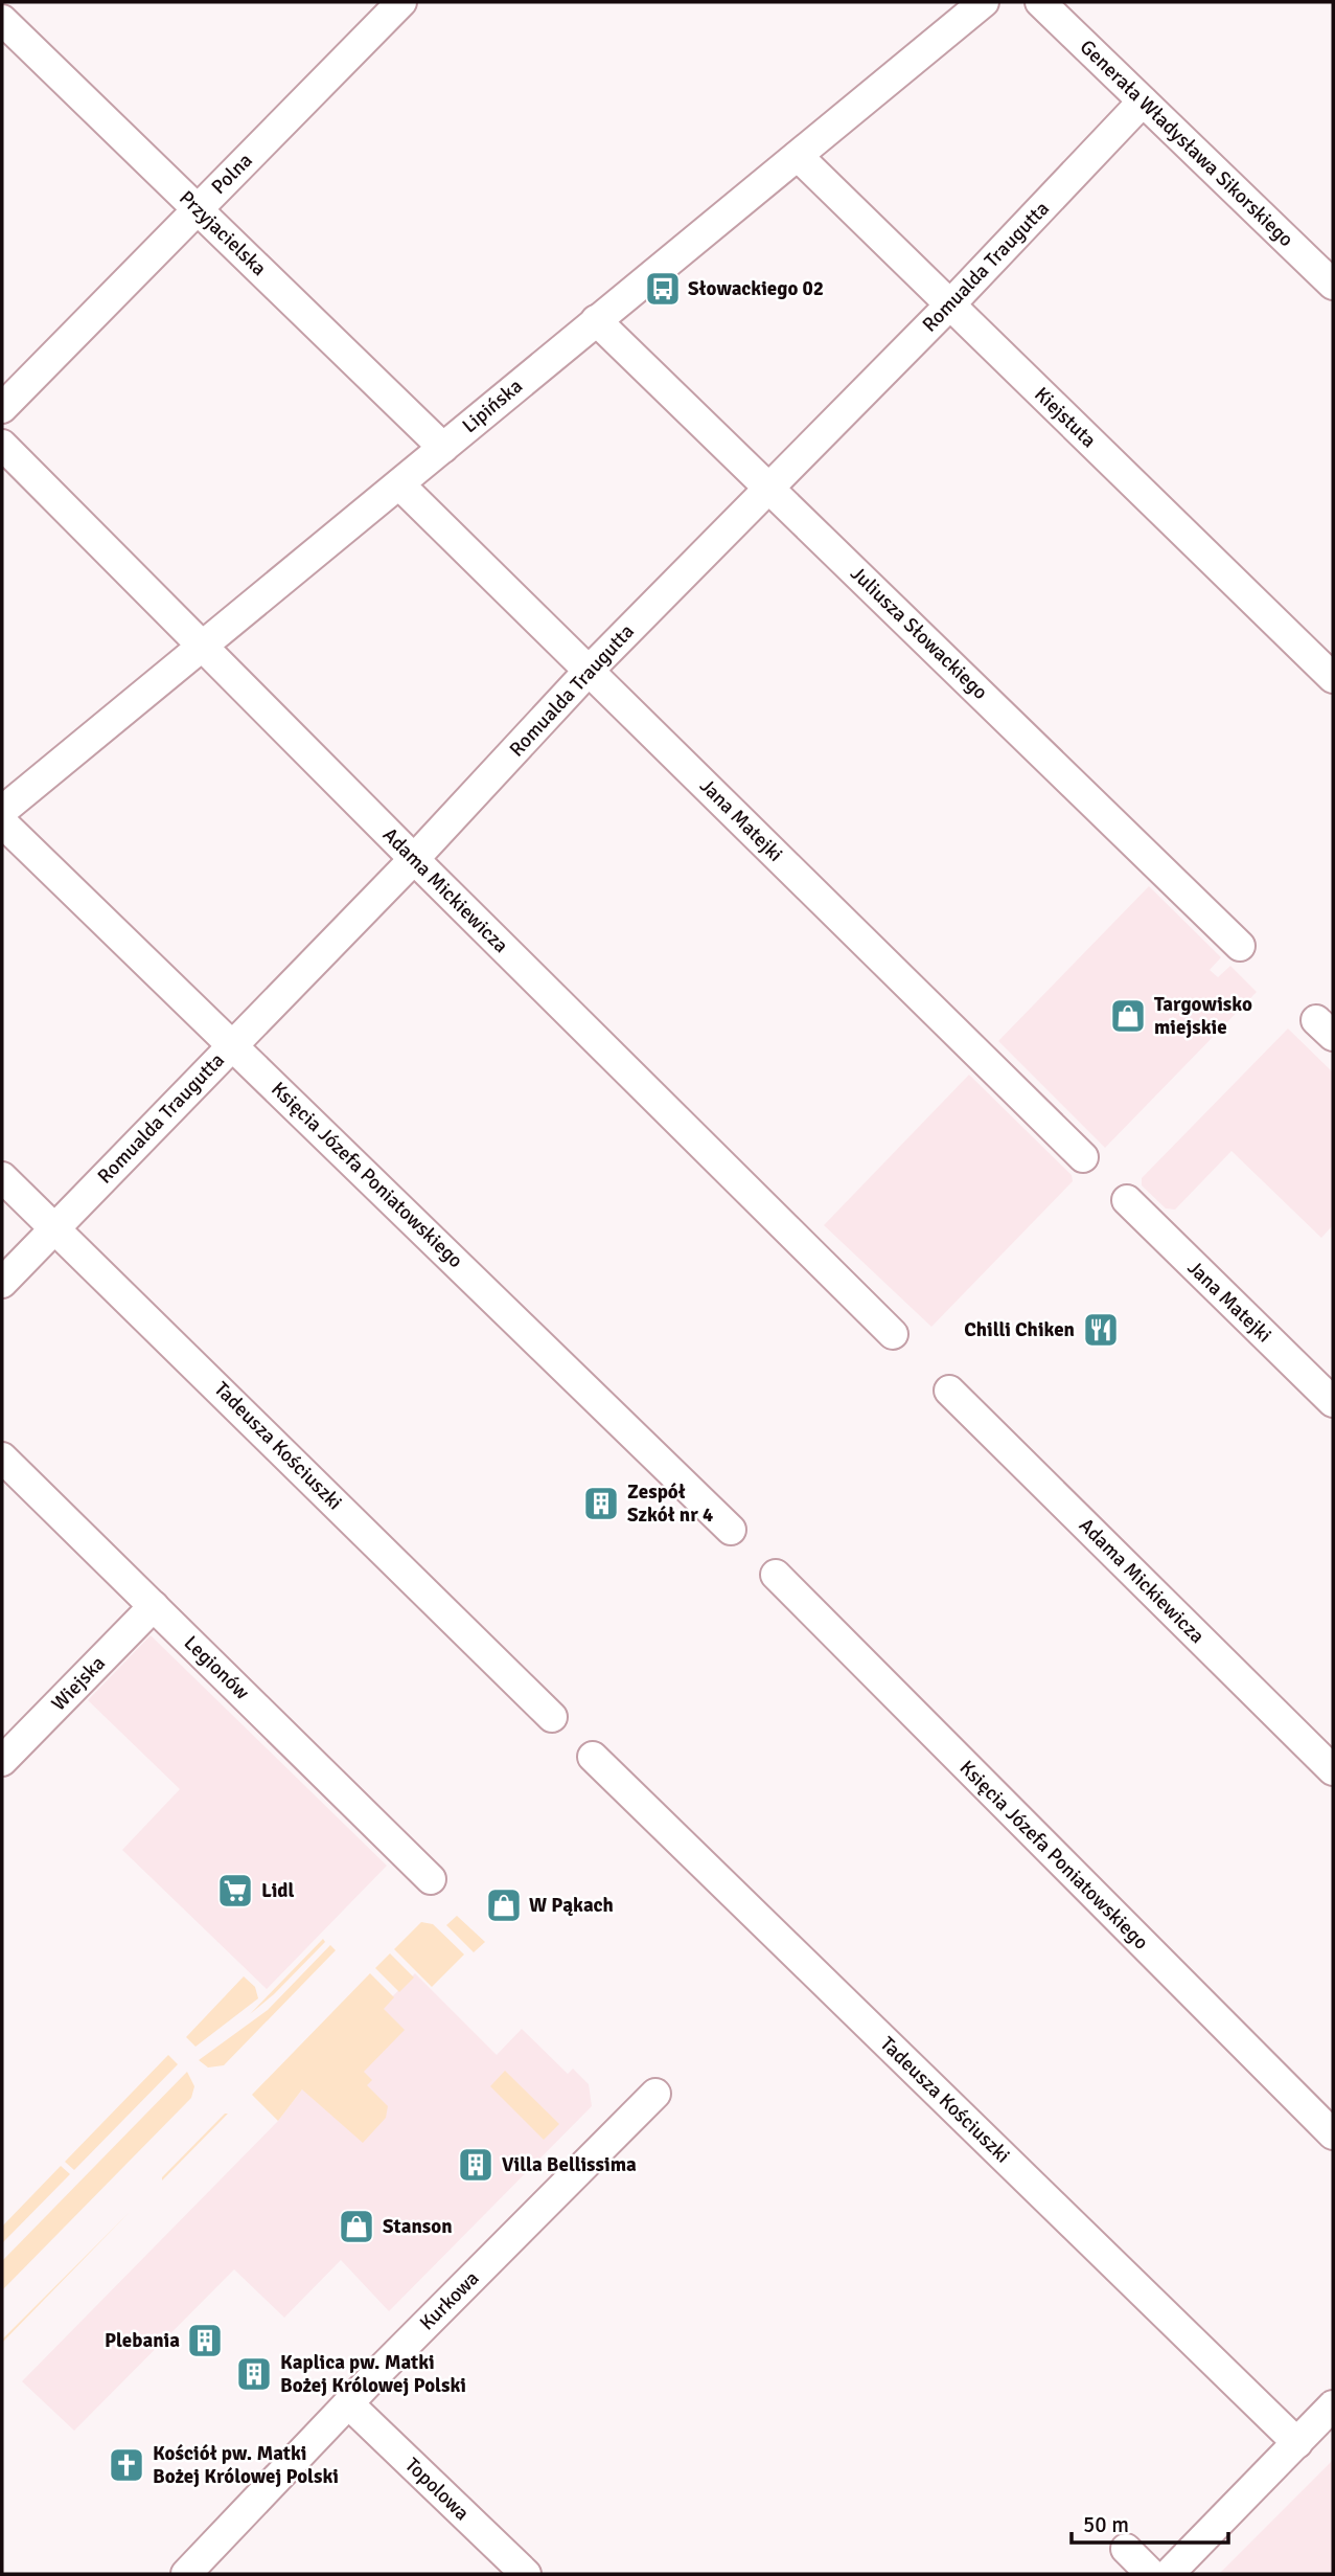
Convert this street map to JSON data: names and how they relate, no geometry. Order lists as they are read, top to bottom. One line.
{"streets":{"street":["Generała Władysława Sikorskiego","Polna","Przyjacielska","Romualda Traugutta","Lipińska","Kiejstuta","Juliusza Słowackiego","Jana Matejki","Adama Mickiewicza","Księcia Józefa Poniatowskiego","Tadeusza Kościuszki","Legionów","Wiejska","Kurkowa","Topolowa"]},"crossings":[["Generała Władysława Sikorskiego","Romualda Traugutta"],["Polna","Przyjacielska"],["Przyjacielska","Lipińska"],["Romualda Traugutta","Kiejstuta"],["Romualda Traugutta","Juliusza Słowackiego"],["Romualda Traugutta","Jana Matejki"],["Romualda Traugutta","Adama Mickiewicza"],["Romualda Traugutta","Księcia Józefa Poniatowskiego"],["Romualda Traugutta","Tadeusza Kościuszki"],["Lipińska","Kiejstuta"],["Lipińska","Juliusza Słowackiego"],["Lipińska","Jana Matejki"],["Lipińska","Adama Mickiewicza"],["Legionów","Wiejska"],["Kurkowa","Topolowa"]],"places":{"bus stop":["Słowackiego 02"],"shop":["Targowisko miejskie","W Pąkach","Stanson"],"restaurant":["Chilli Chiken"],"building":["Zespół Szkół nr 4","Villa Bellissima","Plebania","Kaplica pw. Matki Bożej Królowej Polski"],"supermarket":["Lidl"],"church":["Kościół pw. Matki Bożej Królowej Polski"]},"scale_bar":"50 m"}
